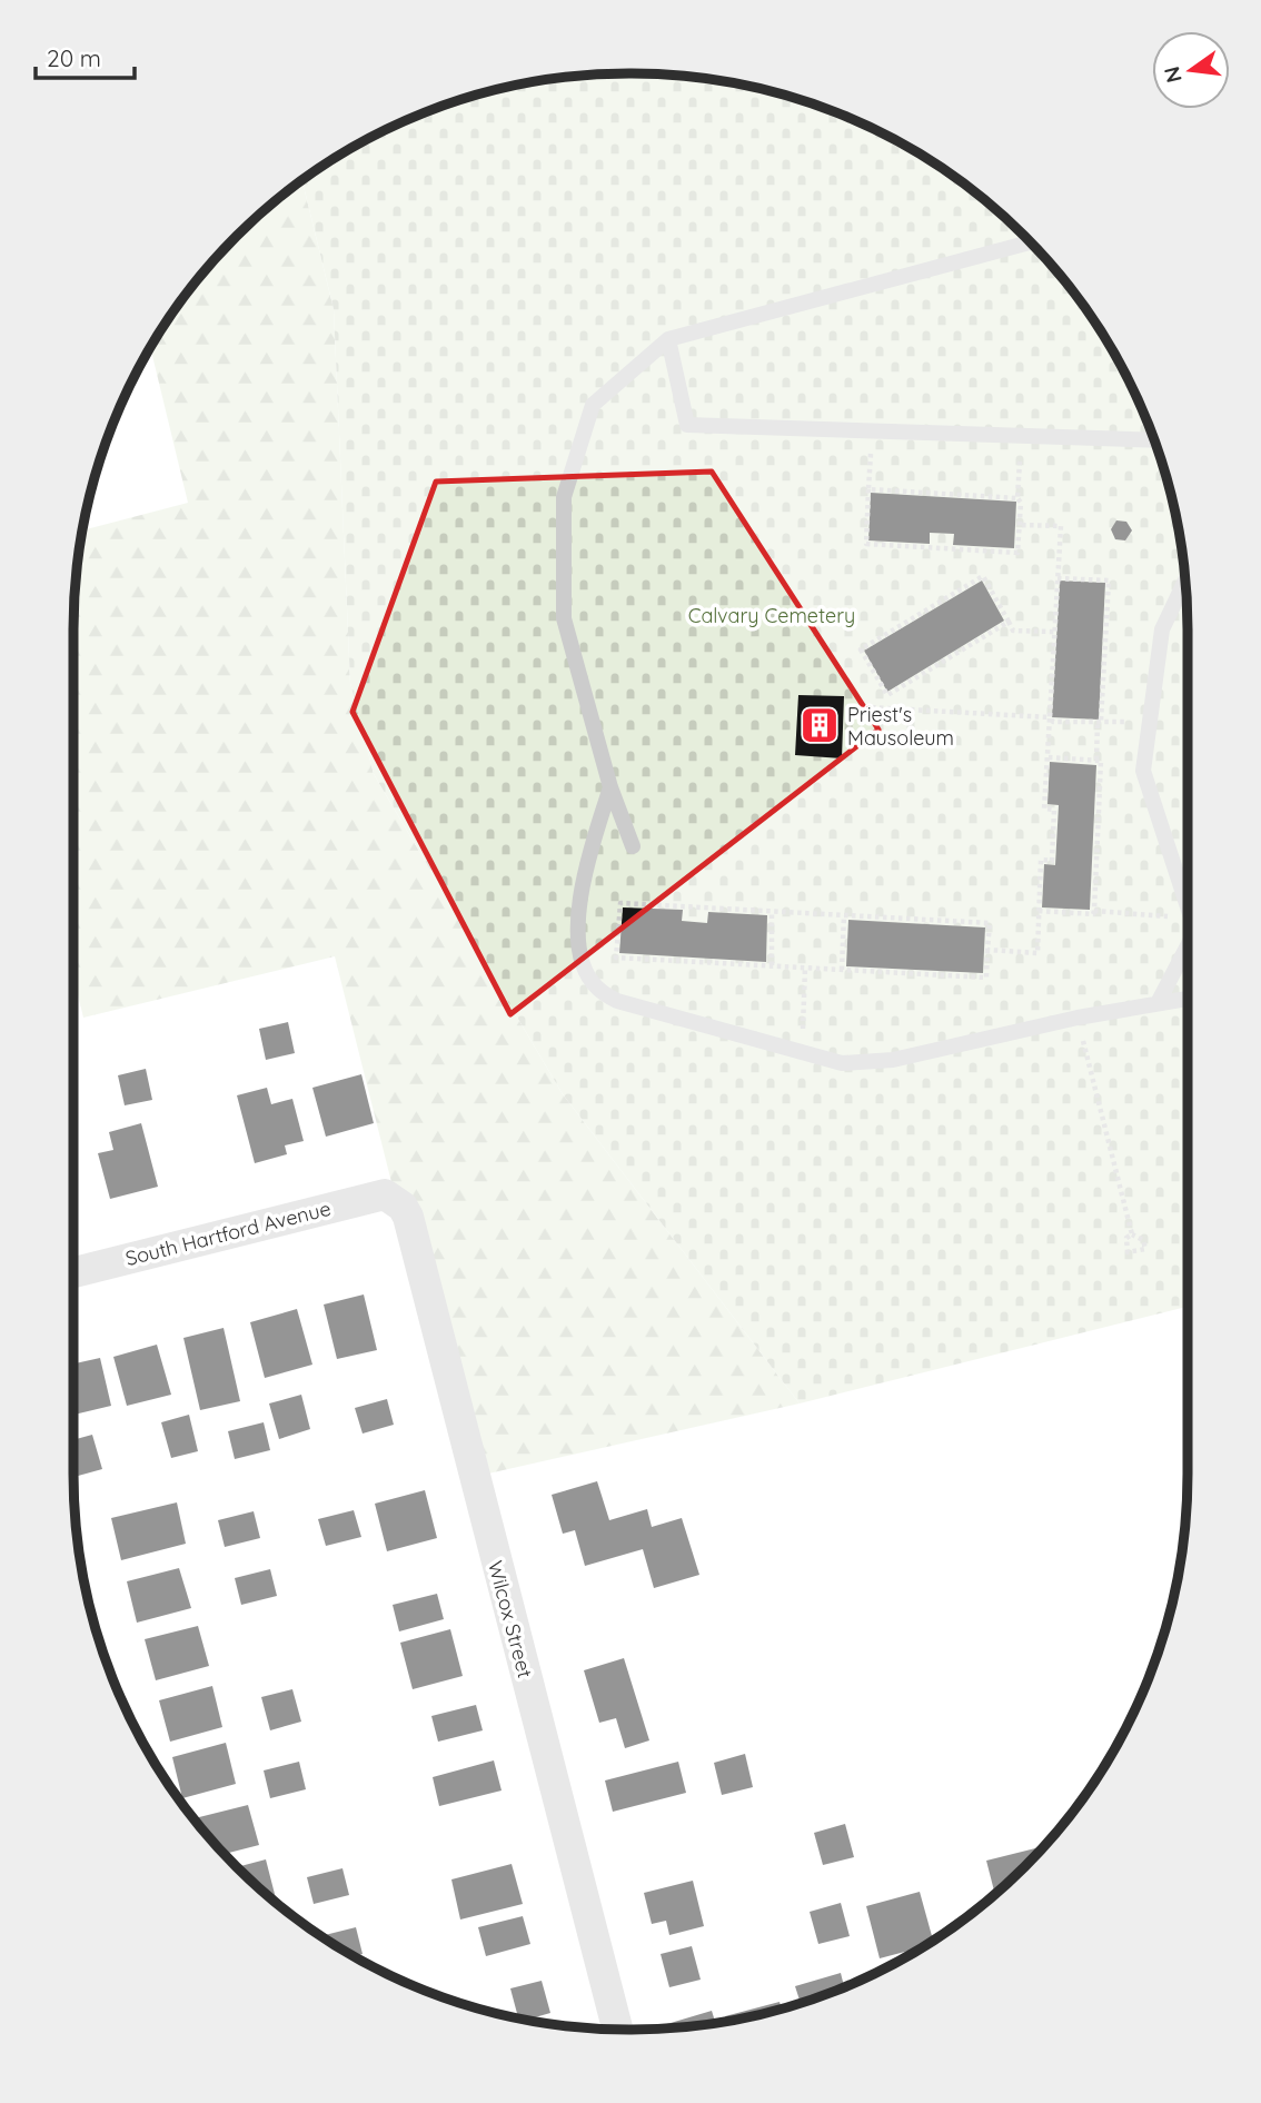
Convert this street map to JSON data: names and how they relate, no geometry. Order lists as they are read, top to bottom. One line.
{"streets":{"street":["South Hartford Avenue","Wilcox Street"]},"crossings":[["South Hartford Avenue","Wilcox Street"]],"parks":["Calvary Cemetery"],"places":{"building":["Priest's Mausoleum"]},"scale_bar":"20 m","north":"left"}
